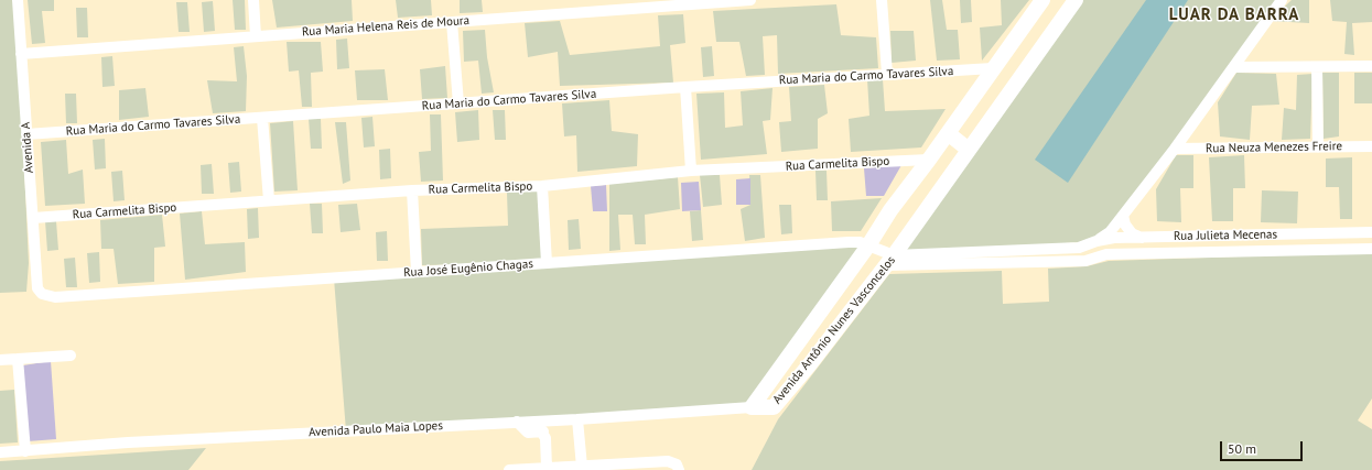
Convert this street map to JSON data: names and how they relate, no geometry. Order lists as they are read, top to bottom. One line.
{"streets":{"street":["Rua Maria Helena Reis de Moura","Rua Maria do Carmo Tavares Silva","Avenida A","Rua Neuza Menezes Freire","Rua Carmelita Bispo","Rua Julieta Mecenas","Rua José Eugênio Chagas","Avenida Antônio Nunes Vasconcelos","Avenida Paulo Maia Lopes"]},"crossings":[["Rua Maria Helena Reis de Moura","Avenida A"],["Rua Maria do Carmo Tavares Silva","Avenida A"],["Rua Maria do Carmo Tavares Silva","Avenida Antônio Nunes Vasconcelos"],["Avenida A","Rua Carmelita Bispo"],["Avenida A","Rua José Eugênio Chagas"],["Rua Carmelita Bispo","Avenida Antônio Nunes Vasconcelos"],["Rua Julieta Mecenas","Rua José Eugênio Chagas"],["Rua Julieta Mecenas","Avenida Antônio Nunes Vasconcelos"],["Rua José Eugênio Chagas","Avenida Antônio Nunes Vasconcelos"],["Avenida Antônio Nunes Vasconcelos","Avenida Paulo Maia Lopes"]],"districts":["LUAR DA BARRA"],"scale_bar":"50 m"}
